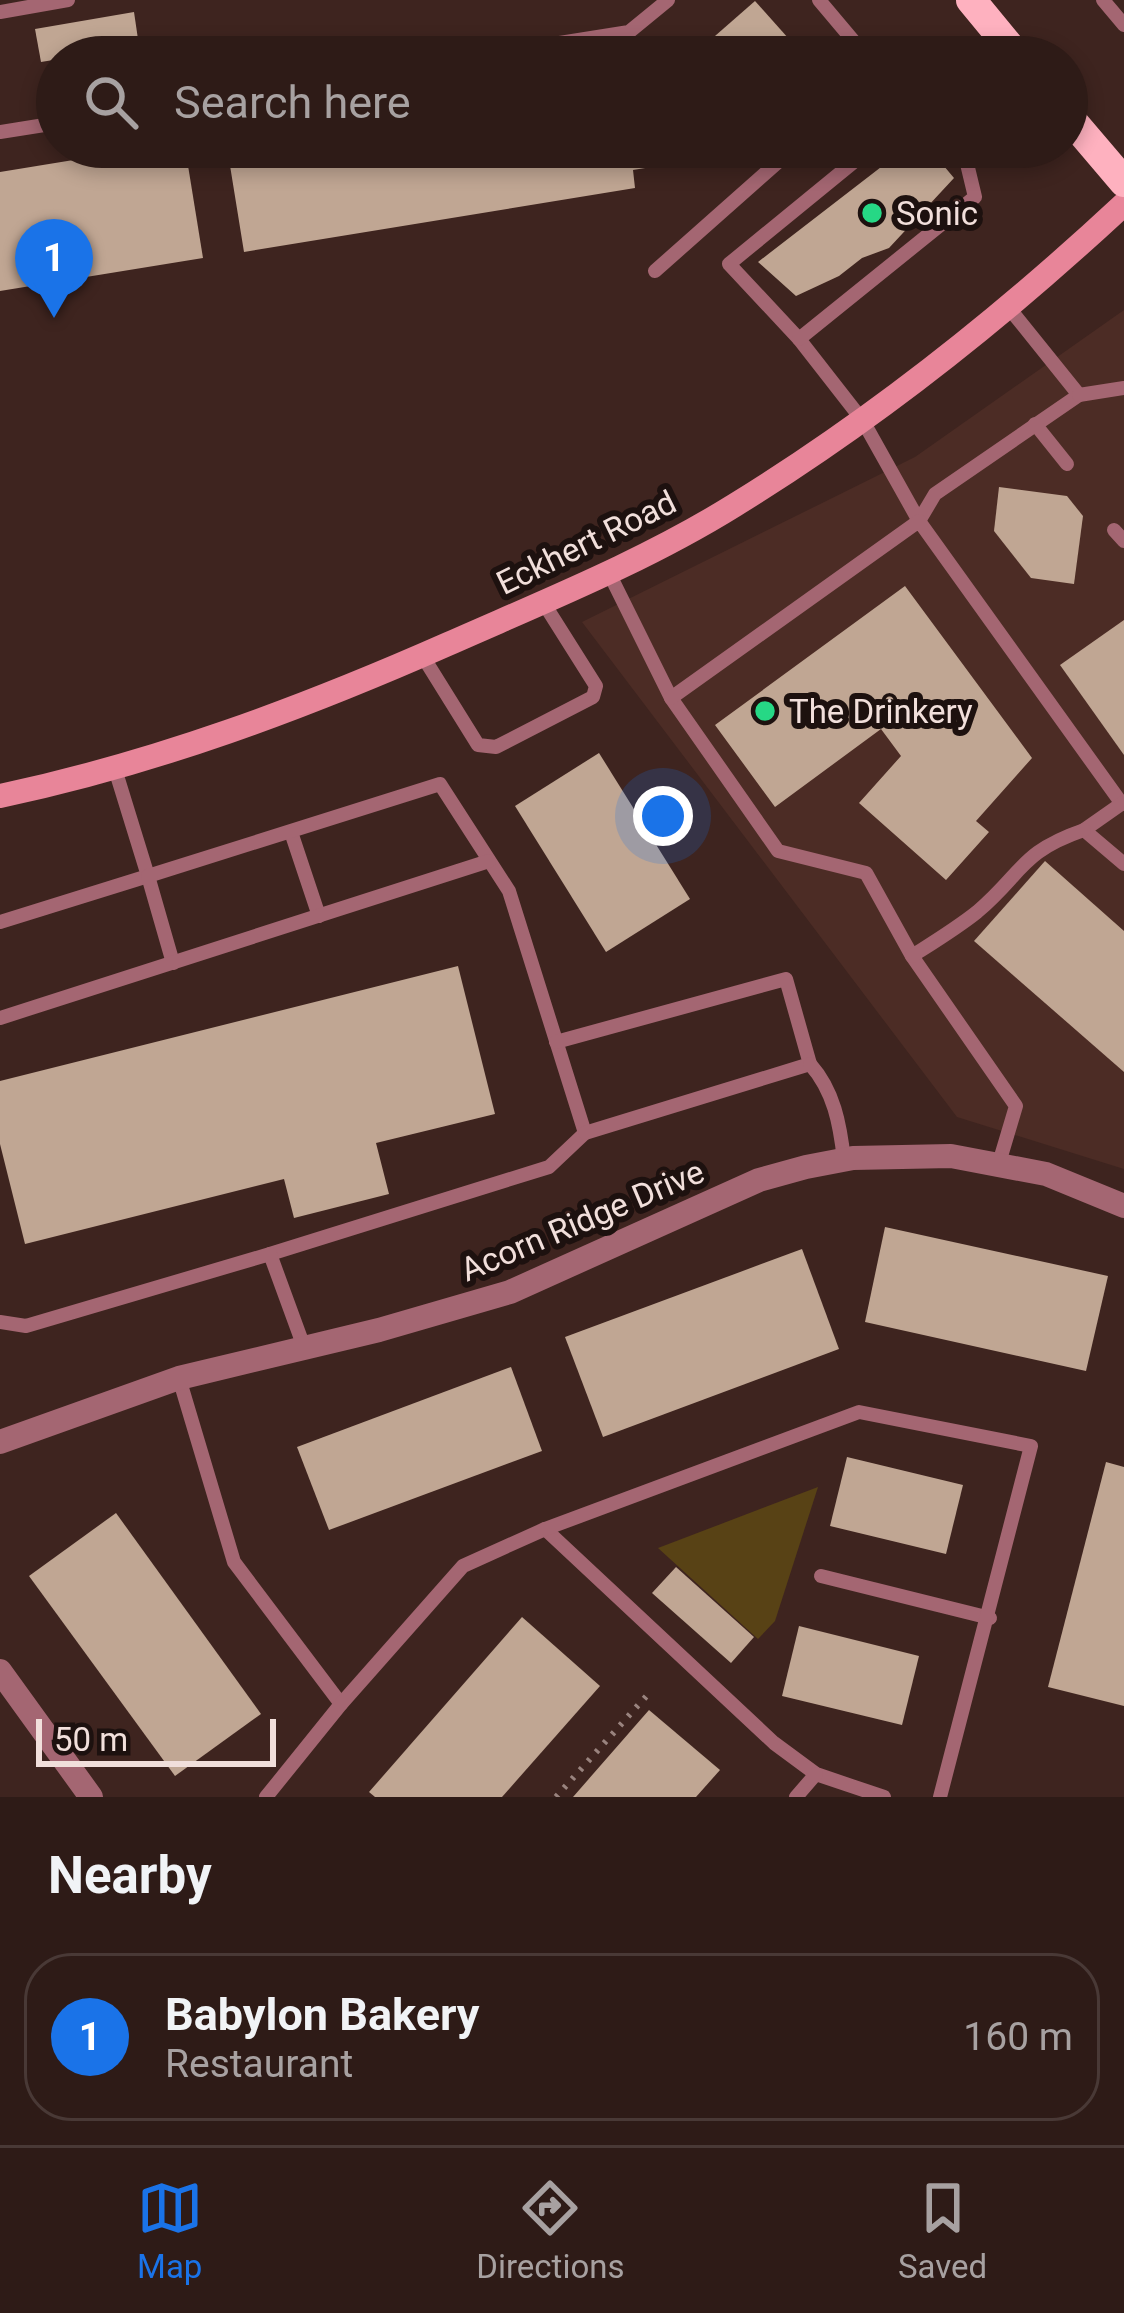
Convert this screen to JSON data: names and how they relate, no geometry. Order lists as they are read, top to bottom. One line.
{"streets":{"main road":["Eckhert Road"],"street":["Acorn Ridge Drive"]},"places":["Sonic","The Drinkery"],"scale_bar":"50 m","page":{"search":"Search here","pins":"1","scale":"50 m","heading":"Nearby","list":[{"mark":"1","name":"Babylon Bakery","note":"Restaurant","value":"160 m"}],"nav":["Map","Directions","Saved"]}}
